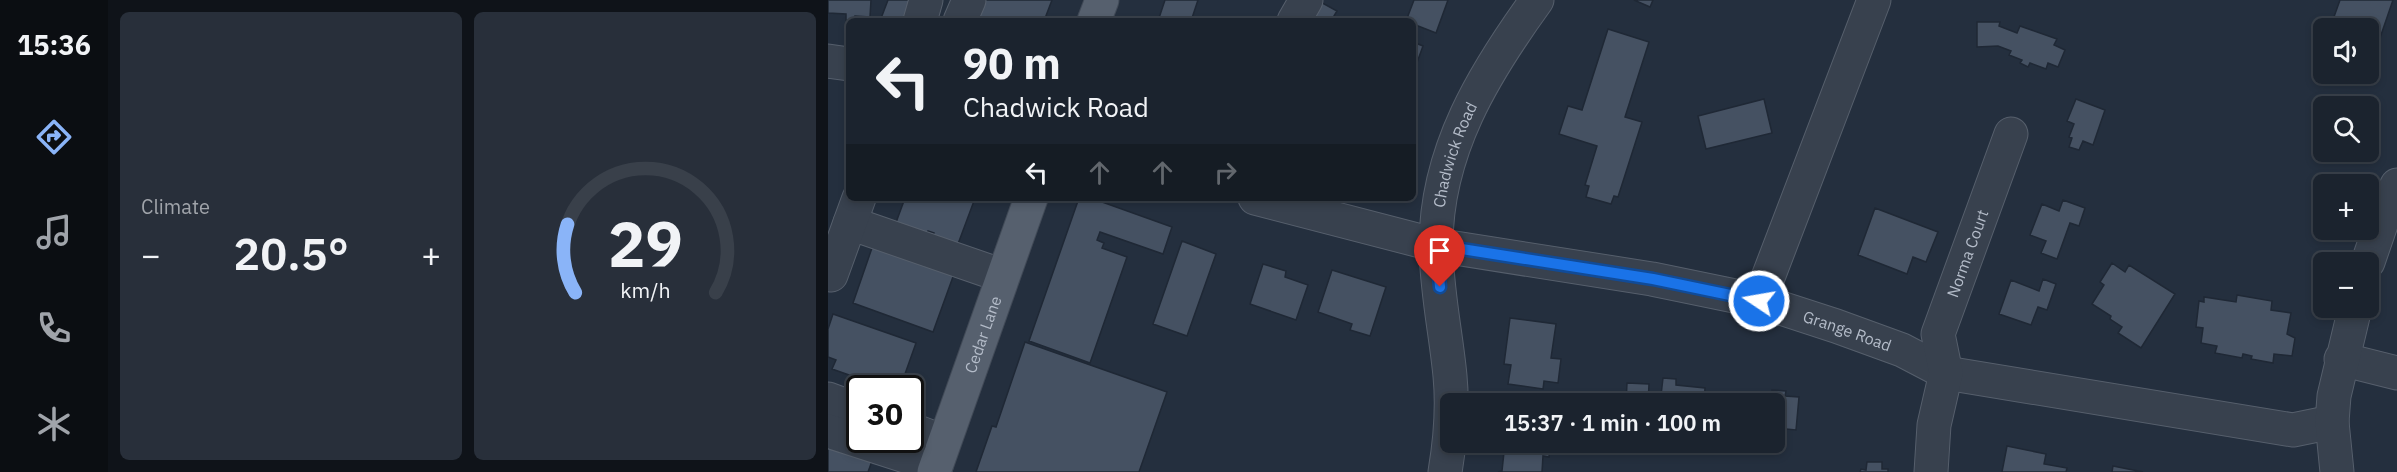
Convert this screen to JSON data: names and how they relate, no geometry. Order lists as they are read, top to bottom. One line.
{"streets":{"main road":["Cedar Lane"],"street":["Chadwick Road","Norma Court","Grange Road"]},"crossings":[["Chadwick Road","Grange Road"],["Norma Court","Grange Road"]],"page":{"tabs":"15:36","tile":"Climate","map_buttons":["+","−"],"turn":["90 m","Chadwick Road"],"heat":["−","20.5°","+"],"limit":"30","trip":"15:37 · 1 min · 100 m","gauge":["29","km/h"]}}
